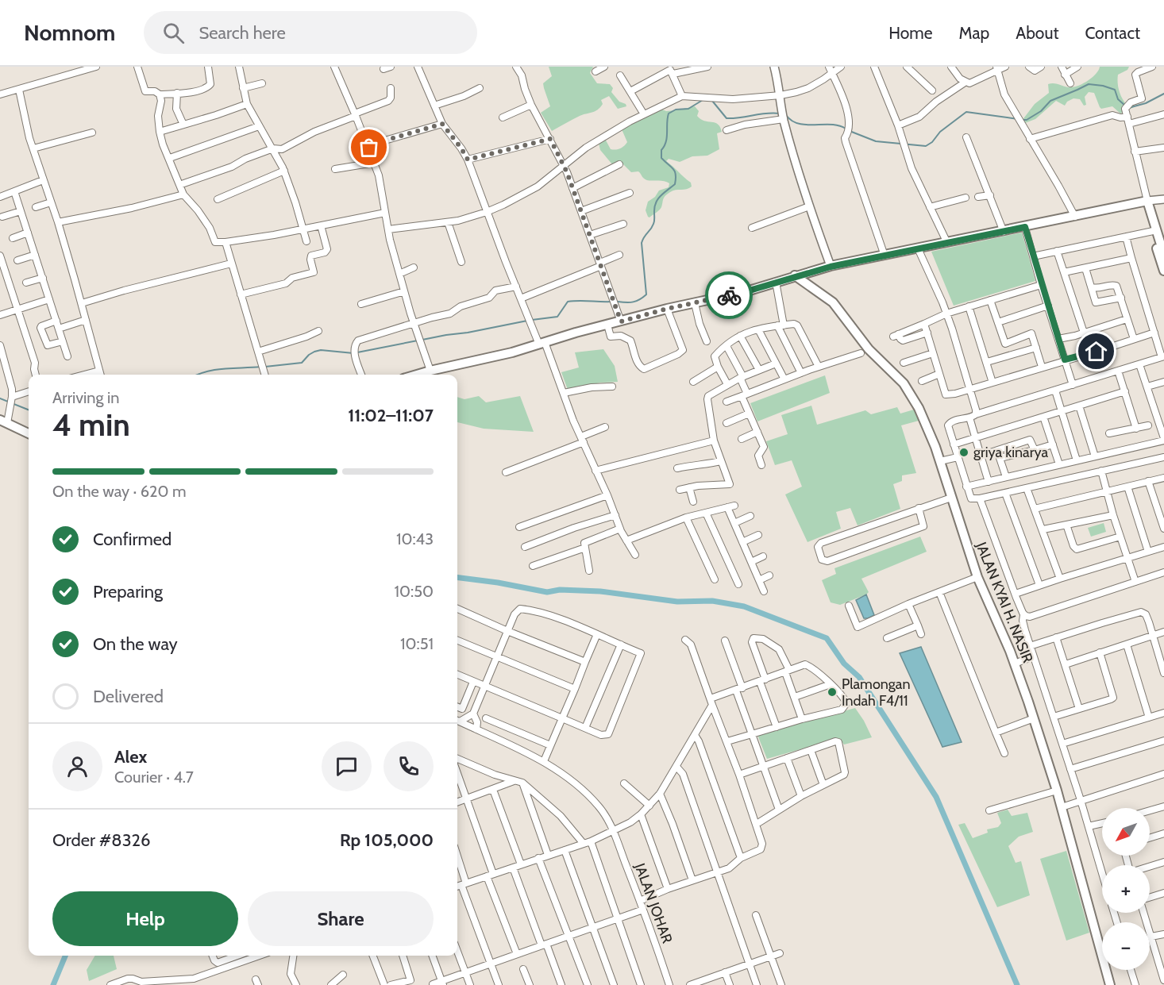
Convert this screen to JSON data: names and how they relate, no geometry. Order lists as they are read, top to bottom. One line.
{"streets":{"main road":["JALAN KYAI H. NASIR"],"street":["JALAN JOHAR"]},"places":["griya kinarya","Plamongan Indah F4/11"],"north":"bottom left","page":{"header":"Nomnom","search":"Search here","nav":["Home","Map","About","Contact"],"heading":["4 min","Arriving in","11:02–11:07"],"panel":["Alex","Courier · 4.7","Order #8326","Rp 105,000"],"bar":"On the way · 620 m","list":[["Confirmed","10:43"],["Preparing","10:50"],["On the way","10:51"],"Delivered"],"map_buttons":["+","−"],"buttons":["Help","Share"]}}
